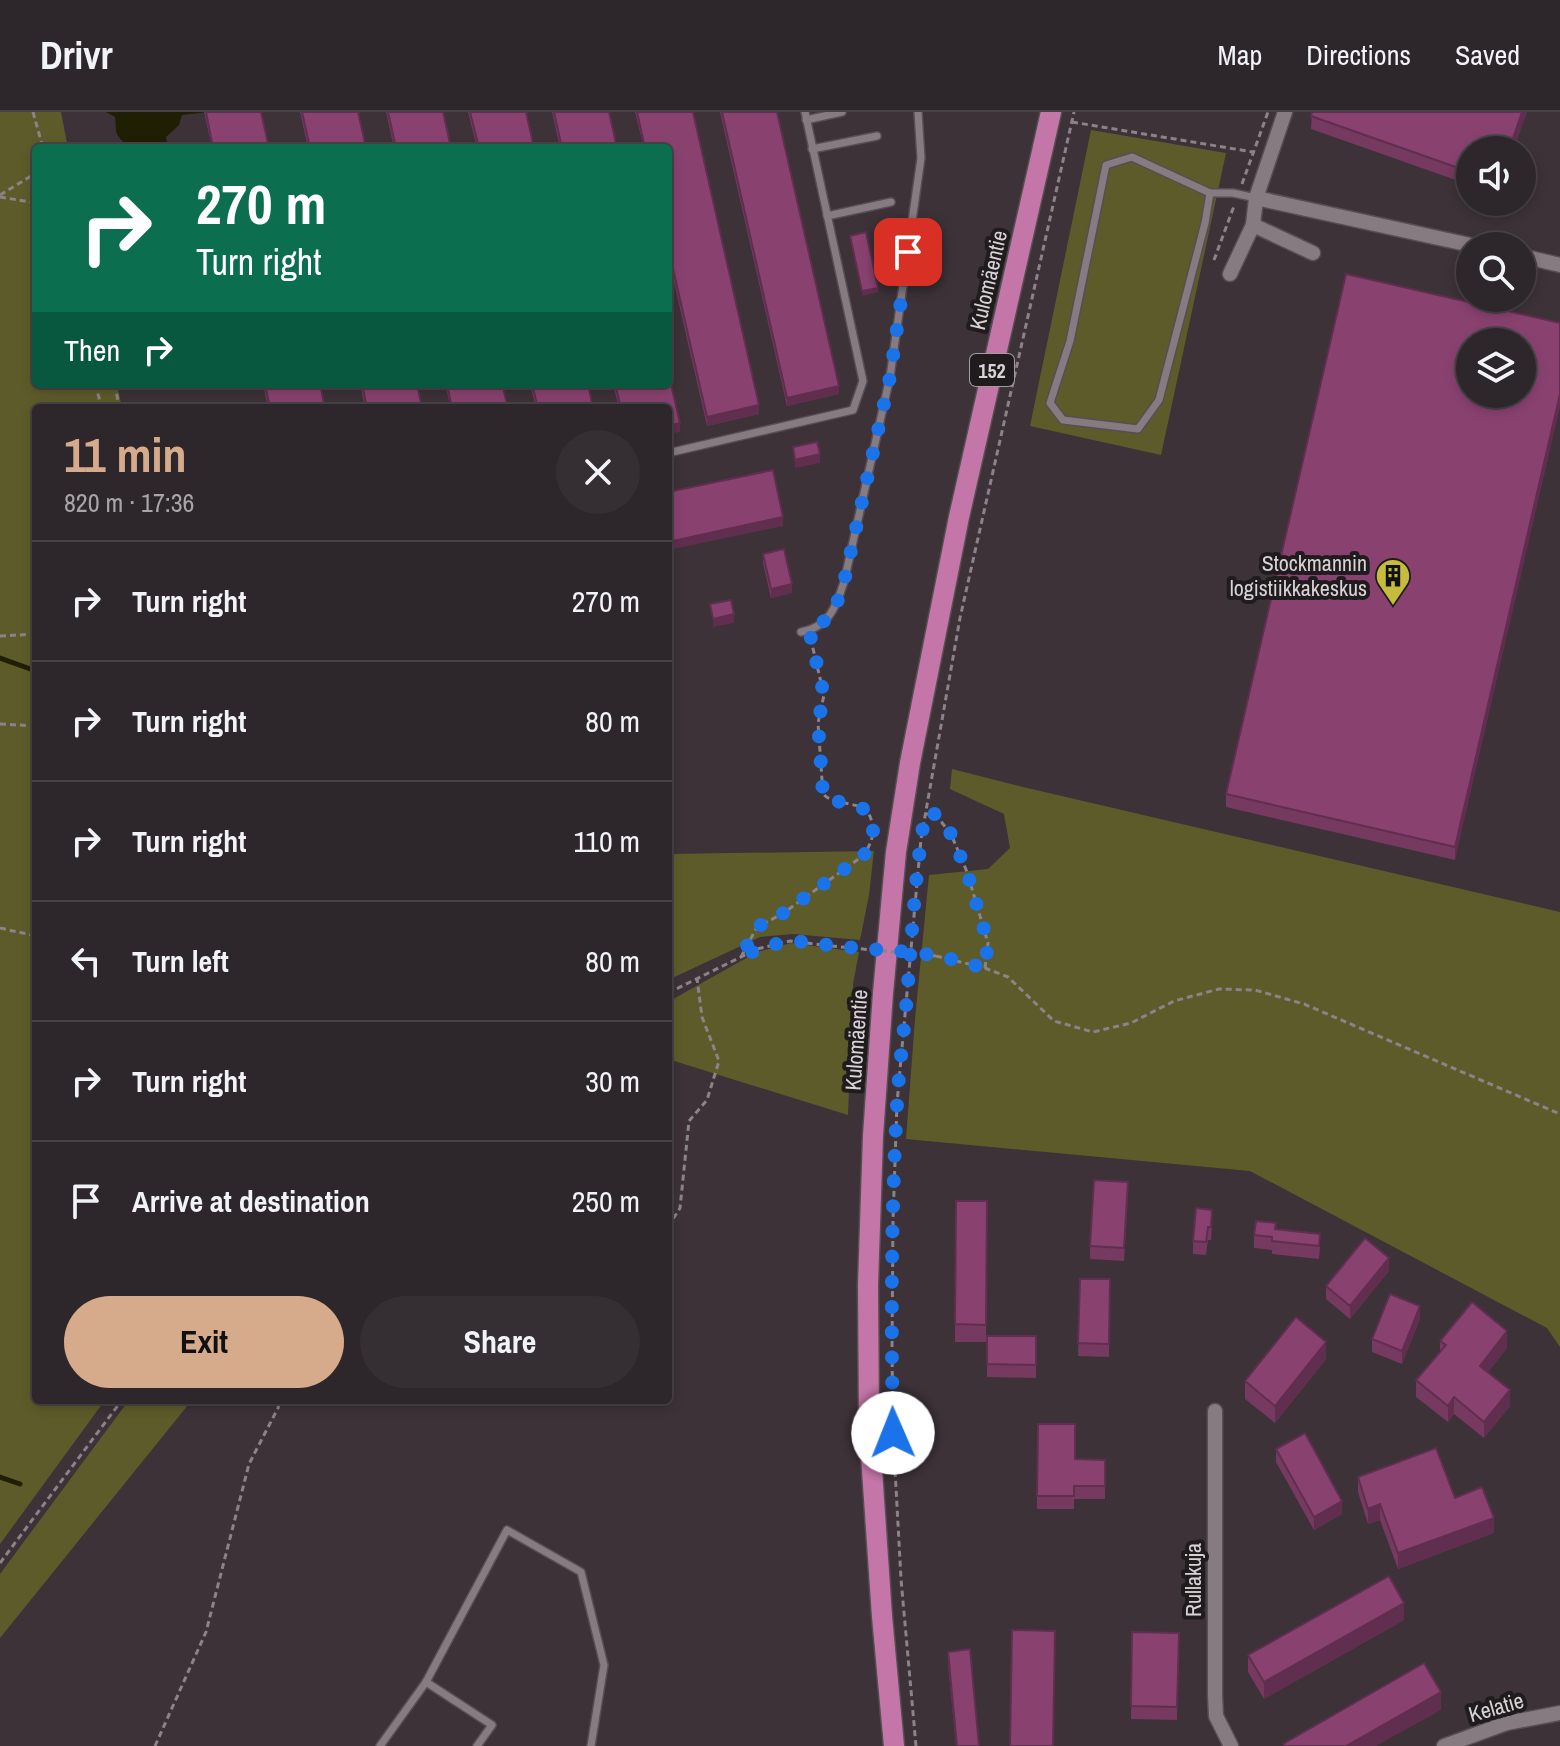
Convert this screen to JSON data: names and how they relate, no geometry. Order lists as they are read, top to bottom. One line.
{"streets":{"main road":["Kulomäentie","152"],"street":["Rullakuja","Kelatie"]},"places":{"building":["Stockmannin logistiikkakeskus"]},"page":{"header":"Drivr","nav":["Map","Directions","Saved"],"turn":["270 m","Turn right"],"then":"Then","heading":["11 min","820 m · 17:36"],"list":[{"name":"Turn right","value":"270 m"},{"name":"Turn right","value":"80 m"},{"name":"Turn right","value":"110 m"},{"name":"Turn left","value":"80 m"},{"name":"Turn right","value":"30 m"},{"name":"Arrive at destination","value":"250 m"}],"buttons":["Exit","Share"]}}
